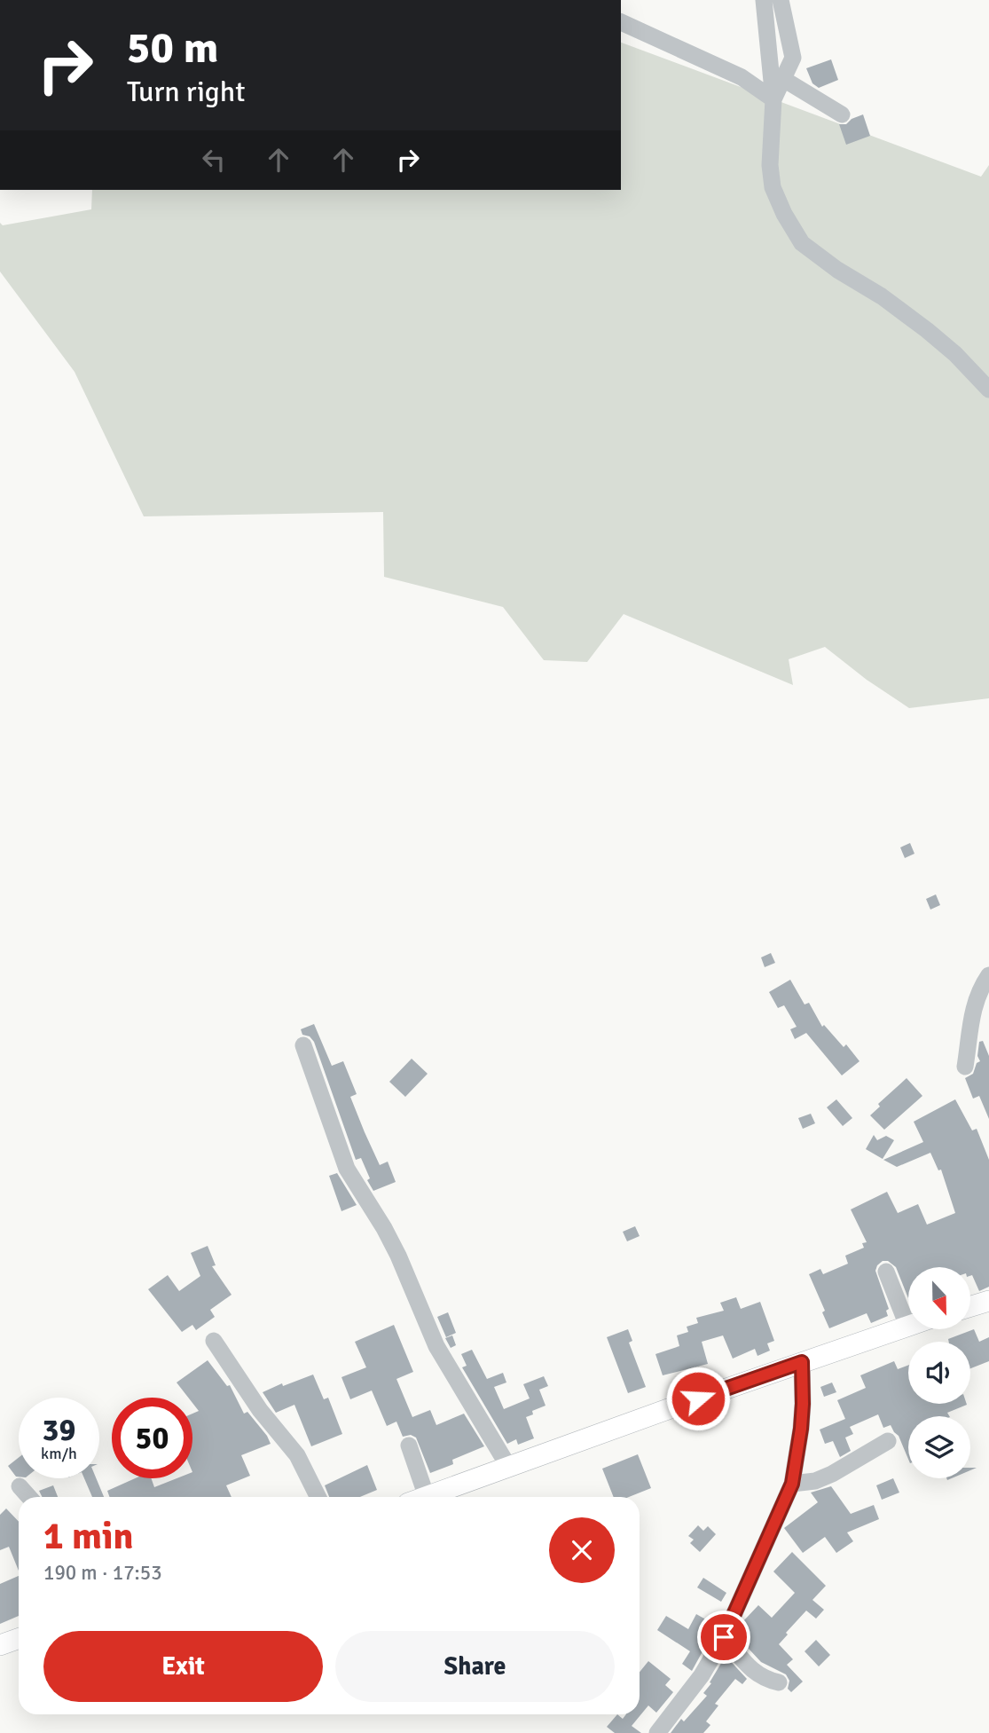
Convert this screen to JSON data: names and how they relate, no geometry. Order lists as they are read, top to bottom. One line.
{"north":"bottom","page":{"turn":["50 m","Turn right"],"speed":"39 km/h","limit":"50","heading":["1 min","190 m · 17:53"],"buttons":["Exit","Share"]}}
